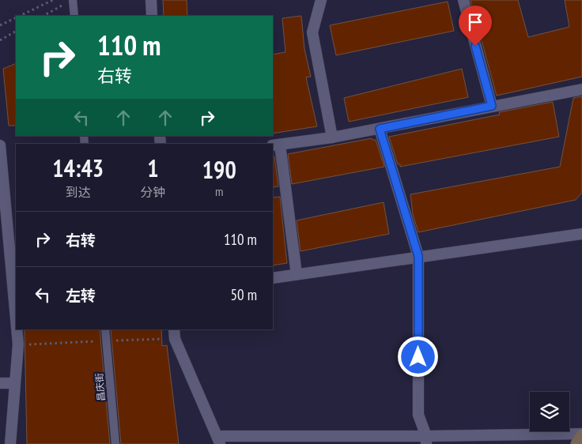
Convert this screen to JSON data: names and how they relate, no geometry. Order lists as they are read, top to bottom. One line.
{"streets":{"street":["昌庆街"]},"page":{"turn":["110 m","右转"],"eta":["14:43","到达","1","分钟","190","m"],"list":[{"name":"右转","value":"110 m"},{"name":"左转","value":"50 m"}]}}
